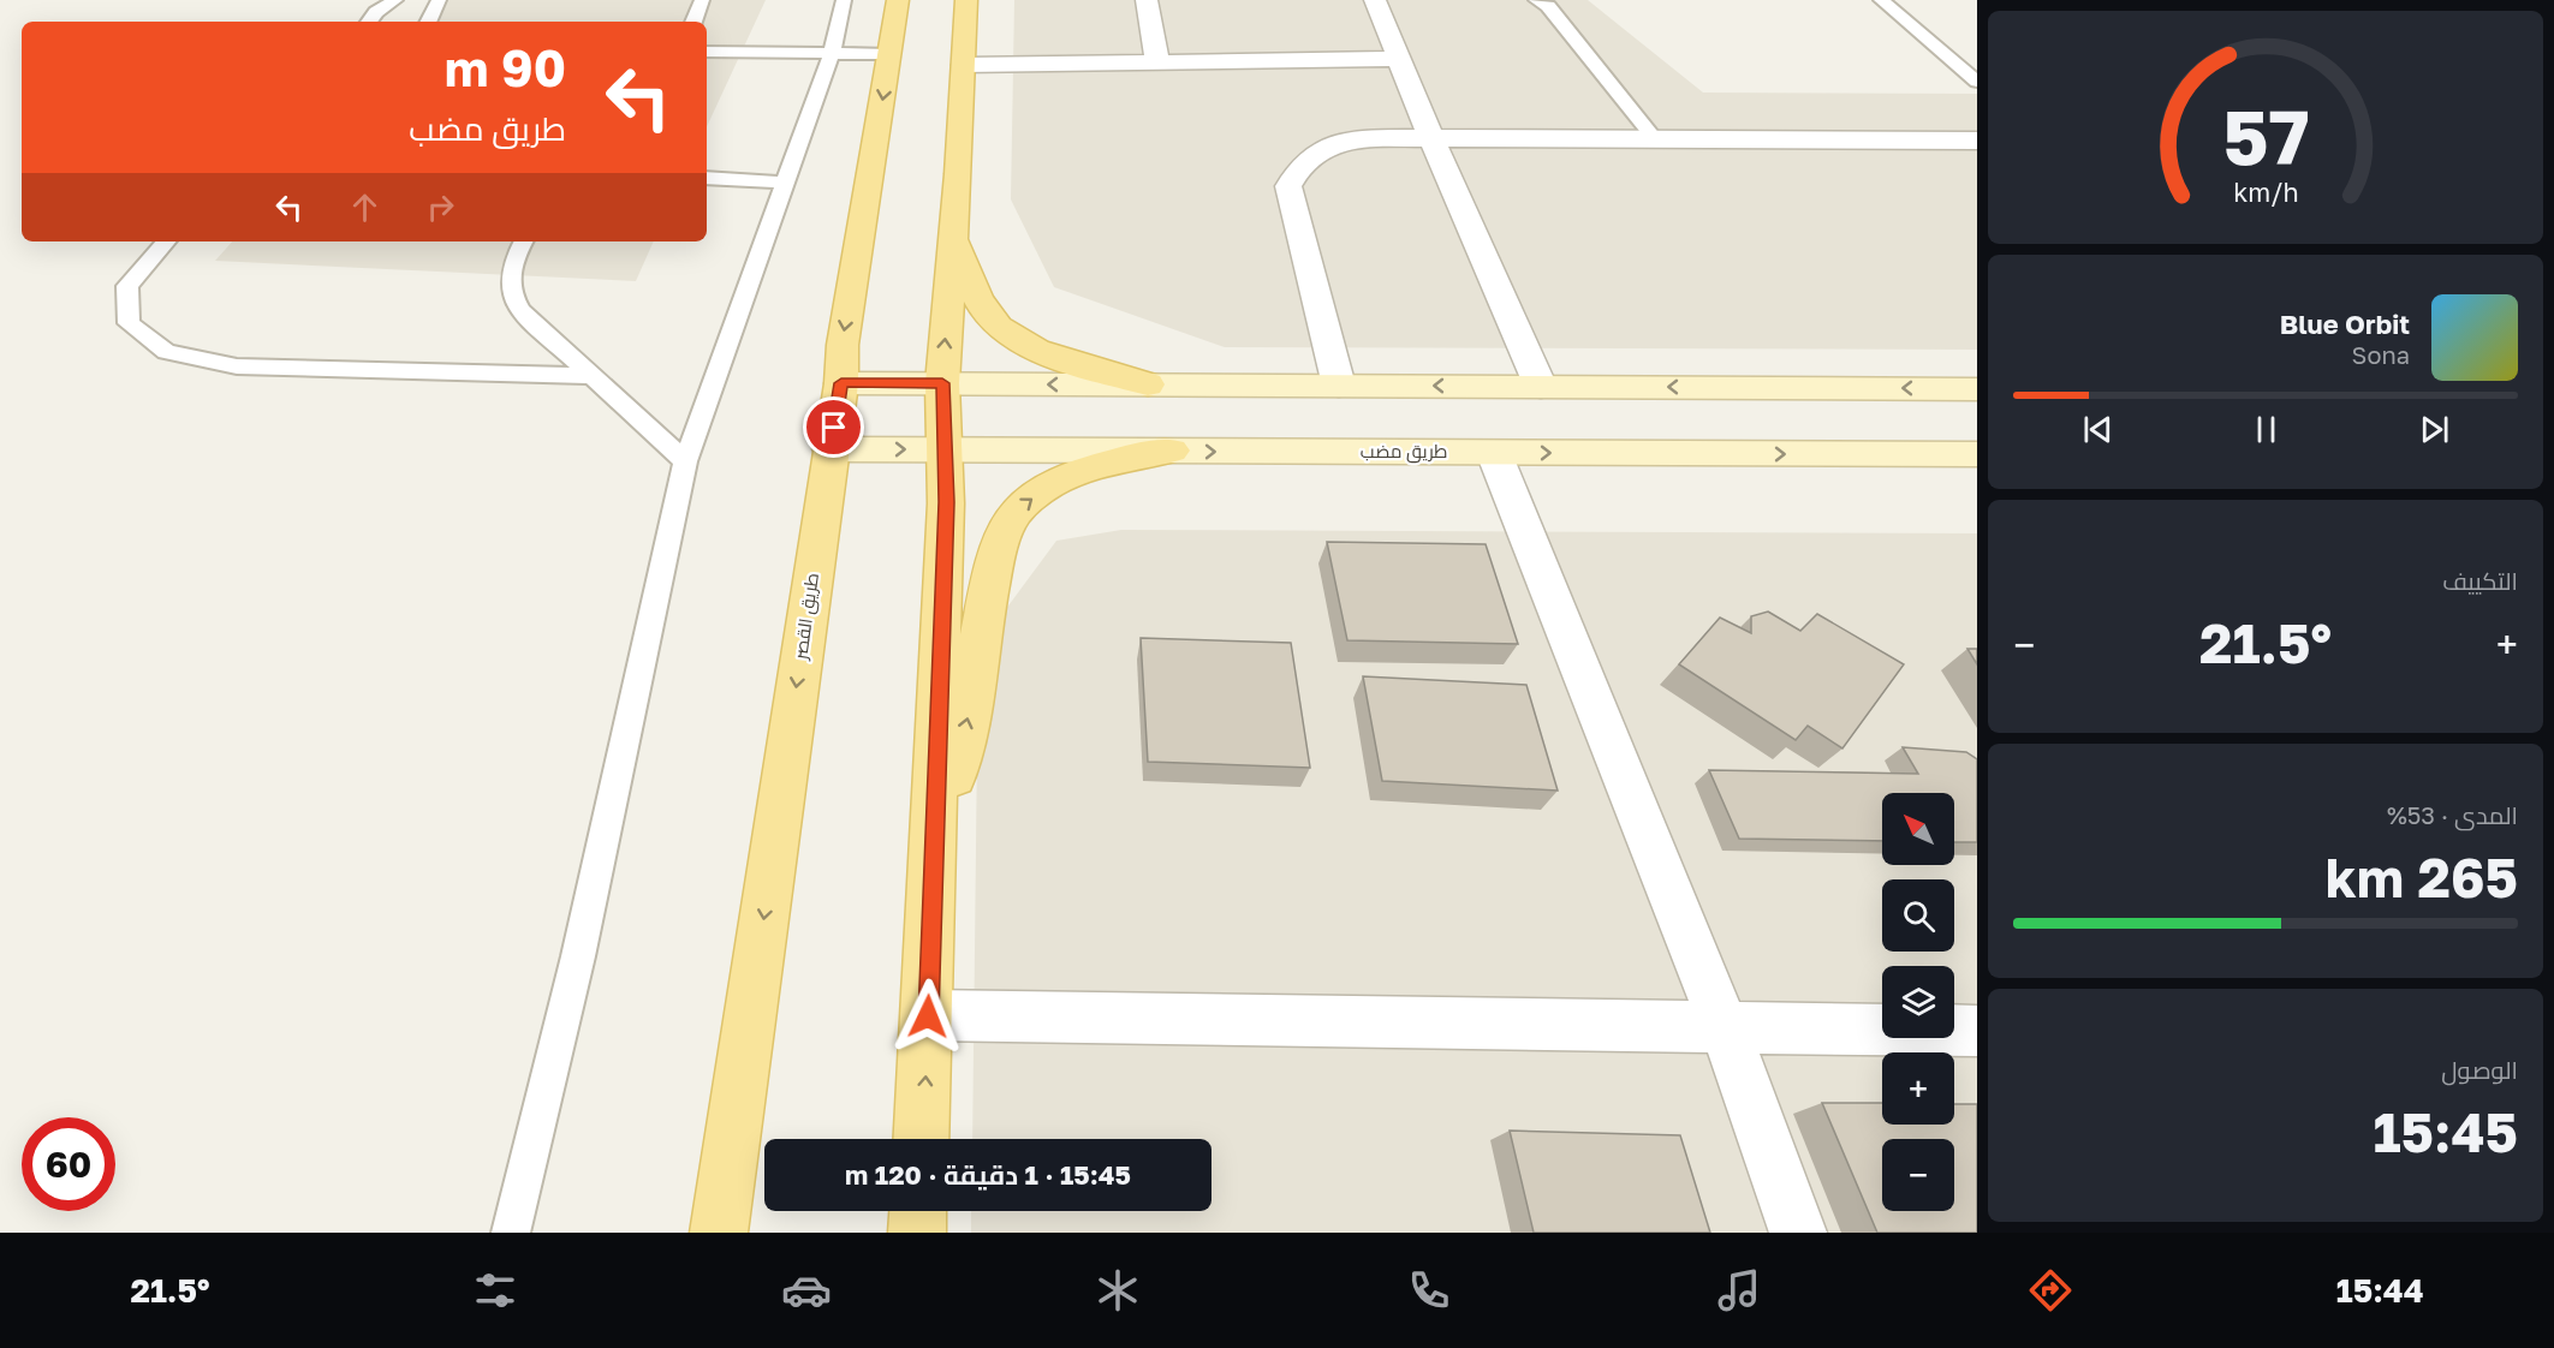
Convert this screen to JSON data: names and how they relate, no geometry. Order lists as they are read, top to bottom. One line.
{"streets":{"main road":["طريق مضب","طريق القصر"]},"crossings":[["طريق مضب","طريق القصر"]],"north":"top left","page":{"turn":["90 m","طريق مضب"],"song":["Blue Orbit","Sona"],"tile":["التكييف",["المدى · 53%","265 km"],["الوصول","15:45"]],"heat":["−","21.5°","+"],"map_buttons":["+","−"],"limit":"60","trip":"15:45 · 1 دقيقة · 120 m","tabs":["15:44","21.5°"],"gauge":["57","km/h"]}}
